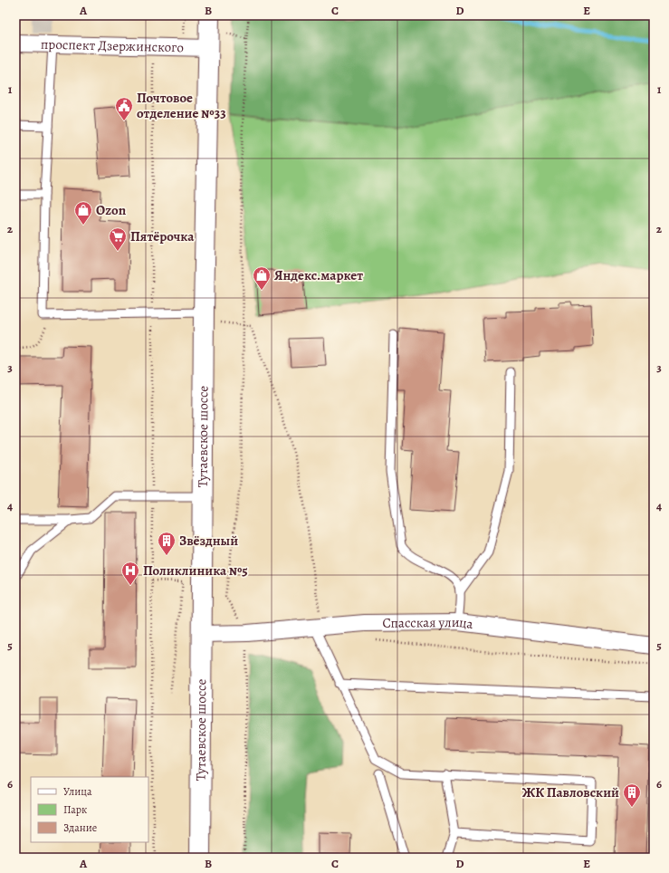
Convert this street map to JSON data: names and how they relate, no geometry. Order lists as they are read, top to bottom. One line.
{"streets":{"main road":["Тутаевское шоссе"],"street":["проспект Дзержинского","Спасская улица"]},"crossings":[["проспект Дзержинского","Тутаевское шоссе"],["Тутаевское шоссе","Спасская улица"]],"places":{"public building":["Почтовое отделение №33"],"shop":["Ozon","Яндекс.маркет"],"supermarket":["Пятёрочка"],"building":["Звёздный","ЖК Павловский"],"hospital":["Поликлиника №5"]},"legend":["Улица","Парк","Здание"],"grid":{"columns":["A","B","C","D","E"],"rows":["1","2","3","4","5","6"]}}
